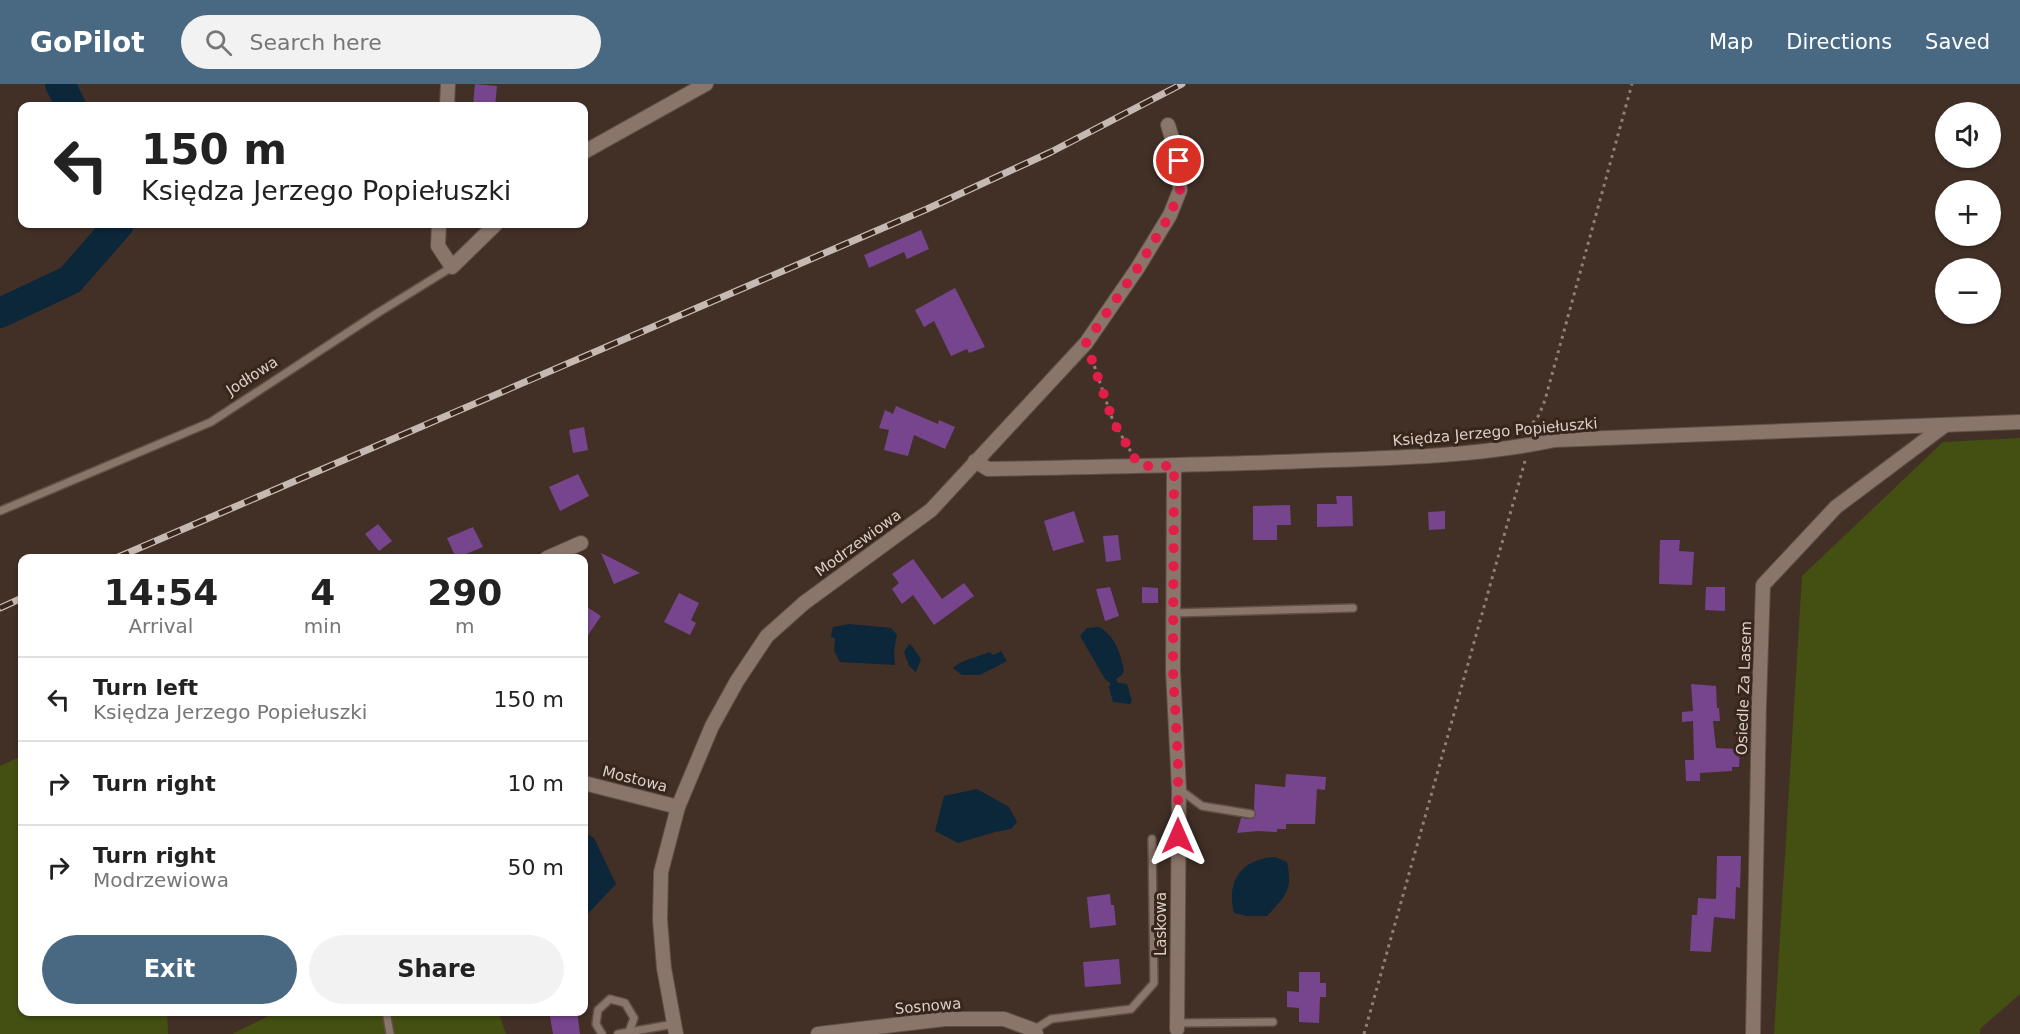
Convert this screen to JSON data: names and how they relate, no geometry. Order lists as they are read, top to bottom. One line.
{"streets":{"street":["Jodłowa","Księdza Jerzego Popiełuszki","Modrzewiowa","Osiedle Za Lasem","Mostowa","Laskowa","Sosnowa"]},"crossings":[["Księdza Jerzego Popiełuszki","Modrzewiowa"],["Księdza Jerzego Popiełuszki","Osiedle Za Lasem"],["Księdza Jerzego Popiełuszki","Laskowa"],["Modrzewiowa","Mostowa"]],"page":{"header":"GoPilot","search":"Search here","nav":["Map","Directions","Saved"],"map_buttons":["+","−"],"turn":["150 m","Księdza Jerzego Popiełuszki"],"eta":["14:54","Arrival","4","min","290","m"],"list":[{"name":"Turn left","note":"Księdza Jerzego Popiełuszki","value":"150 m"},{"name":"Turn right","value":"10 m"},{"name":"Turn right","note":"Modrzewiowa","value":"50 m"}],"buttons":["Exit","Share"]}}
